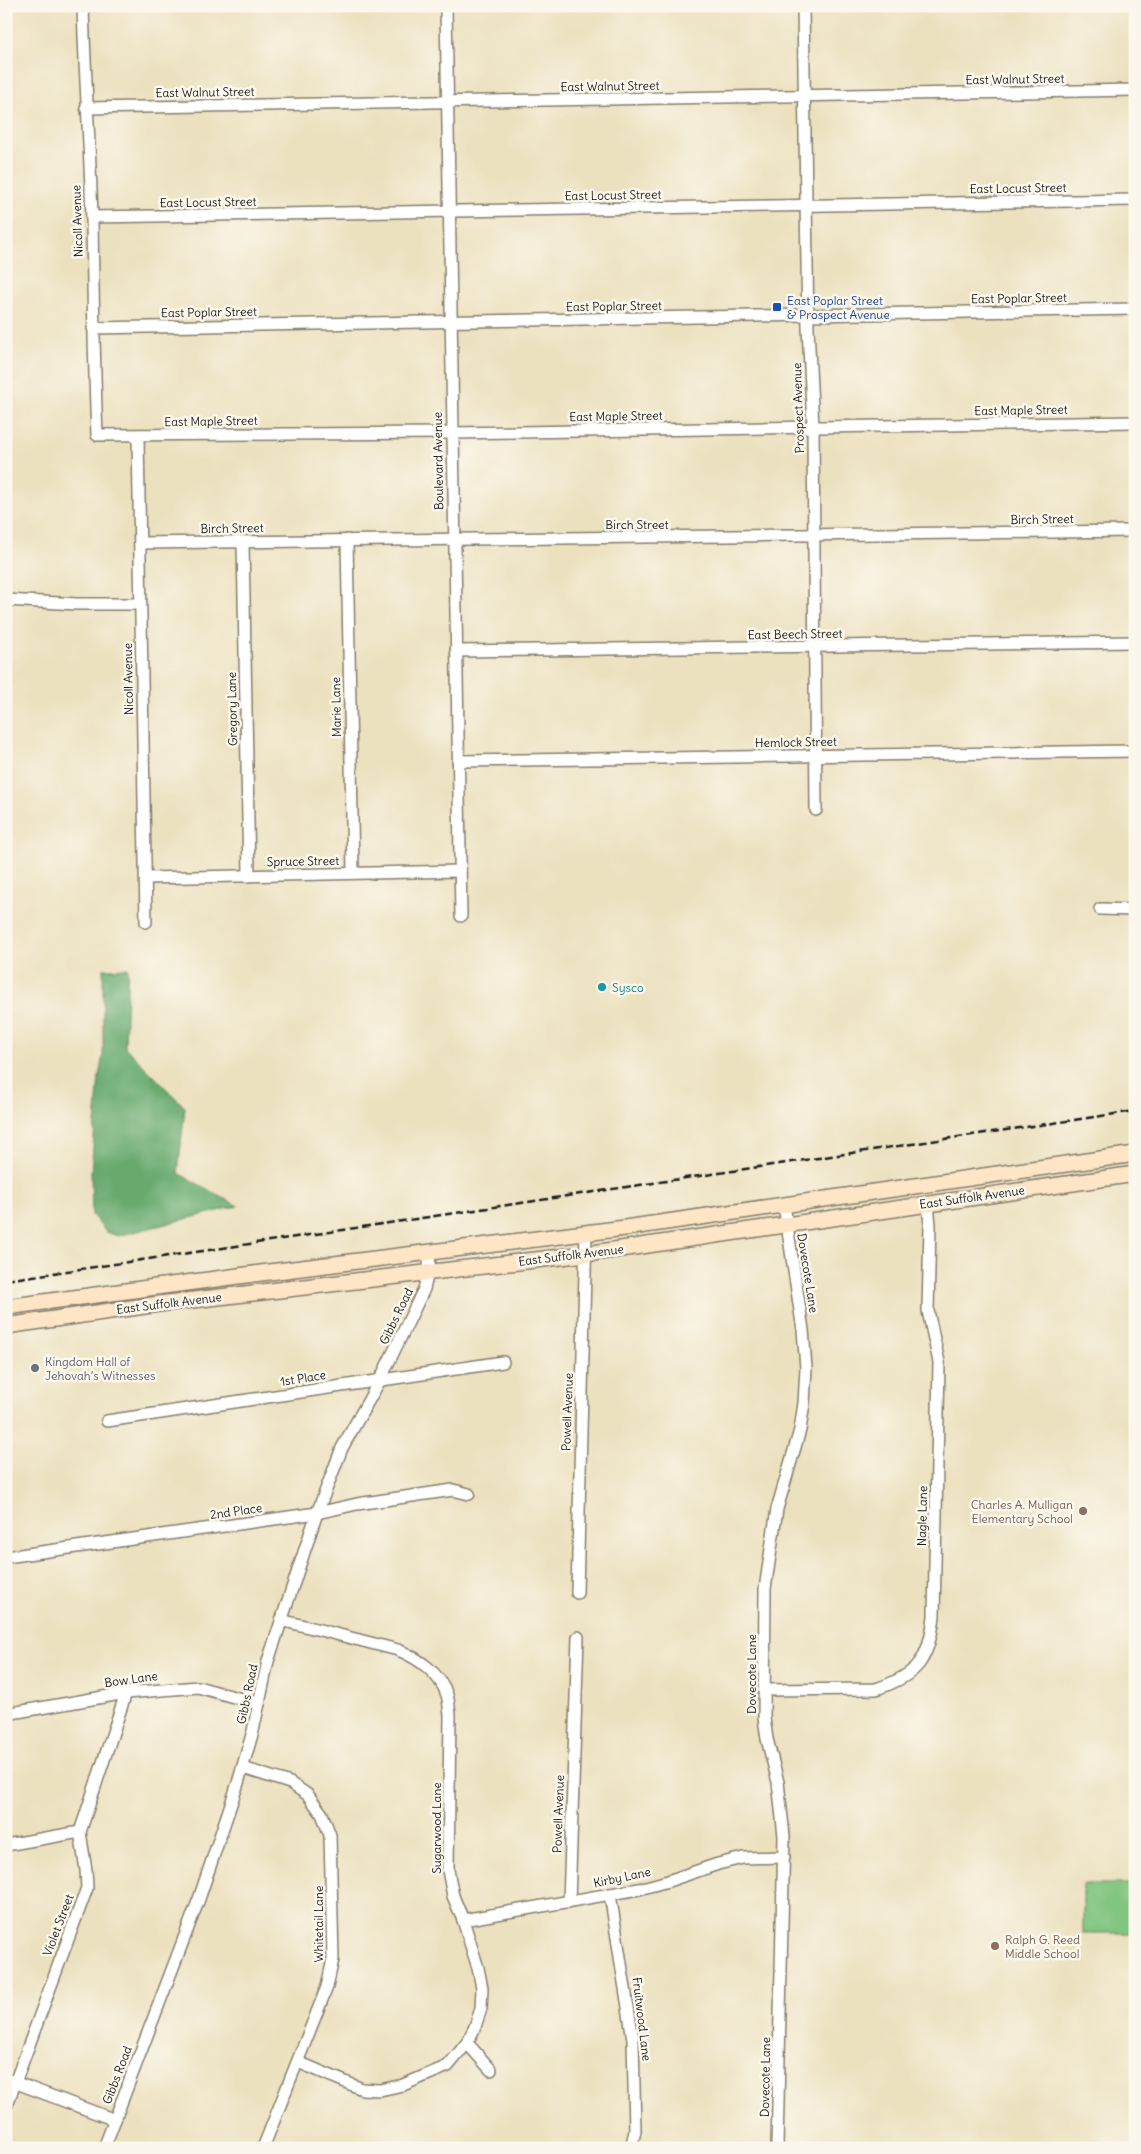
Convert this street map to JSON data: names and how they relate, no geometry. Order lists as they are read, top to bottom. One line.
{"streets":{"main road":["East Suffolk Avenue"],"street":["East Walnut Street","East Locust Street","Nicoll Avenue","East Poplar Street","Prospect Avenue","East Maple Street","Boulevard Avenue","Birch Street","East Beech Street","Marie Lane","Gregory Lane","Hemlock Street","Spruce Street","Dovecote Lane","Gibbs Road","1st Place","Powell Avenue","2nd Place","Nagle Lane","Bow Lane","Sugarwood Lane","Kirby Lane","Whitetail Lane","Violet Street","Fruitwood Lane"]},"crossings":[["East Walnut Street","Nicoll Avenue"],["East Walnut Street","Prospect Avenue"],["East Walnut Street","Boulevard Avenue"],["East Locust Street","Nicoll Avenue"],["East Locust Street","Prospect Avenue"],["East Locust Street","Boulevard Avenue"],["Nicoll Avenue","East Poplar Street"],["Nicoll Avenue","East Maple Street"],["Nicoll Avenue","Birch Street"],["Nicoll Avenue","Spruce Street"],["East Poplar Street","Prospect Avenue"],["East Poplar Street","Boulevard Avenue"],["Prospect Avenue","East Maple Street"],["Prospect Avenue","Birch Street"],["Prospect Avenue","East Beech Street"],["Prospect Avenue","Hemlock Street"],["East Maple Street","Boulevard Avenue"],["Boulevard Avenue","Birch Street"],["Boulevard Avenue","East Beech Street"],["Boulevard Avenue","Hemlock Street"],["Boulevard Avenue","Spruce Street"],["Birch Street","Marie Lane"],["Birch Street","Gregory Lane"],["Marie Lane","Spruce Street"],["Gregory Lane","Spruce Street"],["East Suffolk Avenue","Dovecote Lane"],["East Suffolk Avenue","Gibbs Road"],["East Suffolk Avenue","Powell Avenue"],["East Suffolk Avenue","Nagle Lane"],["Dovecote Lane","Nagle Lane"],["Dovecote Lane","Kirby Lane"],["Gibbs Road","1st Place"],["Gibbs Road","2nd Place"],["Gibbs Road","Bow Lane"],["Gibbs Road","Sugarwood Lane"],["Gibbs Road","Whitetail Lane"],["Powell Avenue","Kirby Lane"],["Bow Lane","Violet Street"],["Sugarwood Lane","Kirby Lane"],["Sugarwood Lane","Whitetail Lane"],["Kirby Lane","Fruitwood Lane"]],"places":{"transit":["East Poplar Street & Prospect Avenue"],"other":["Sysco","Kingdom Hall of Jehovah’s Witnesses","Charles A. Mulligan Elementary School","Ralph G. Reed Middle School"]}}
